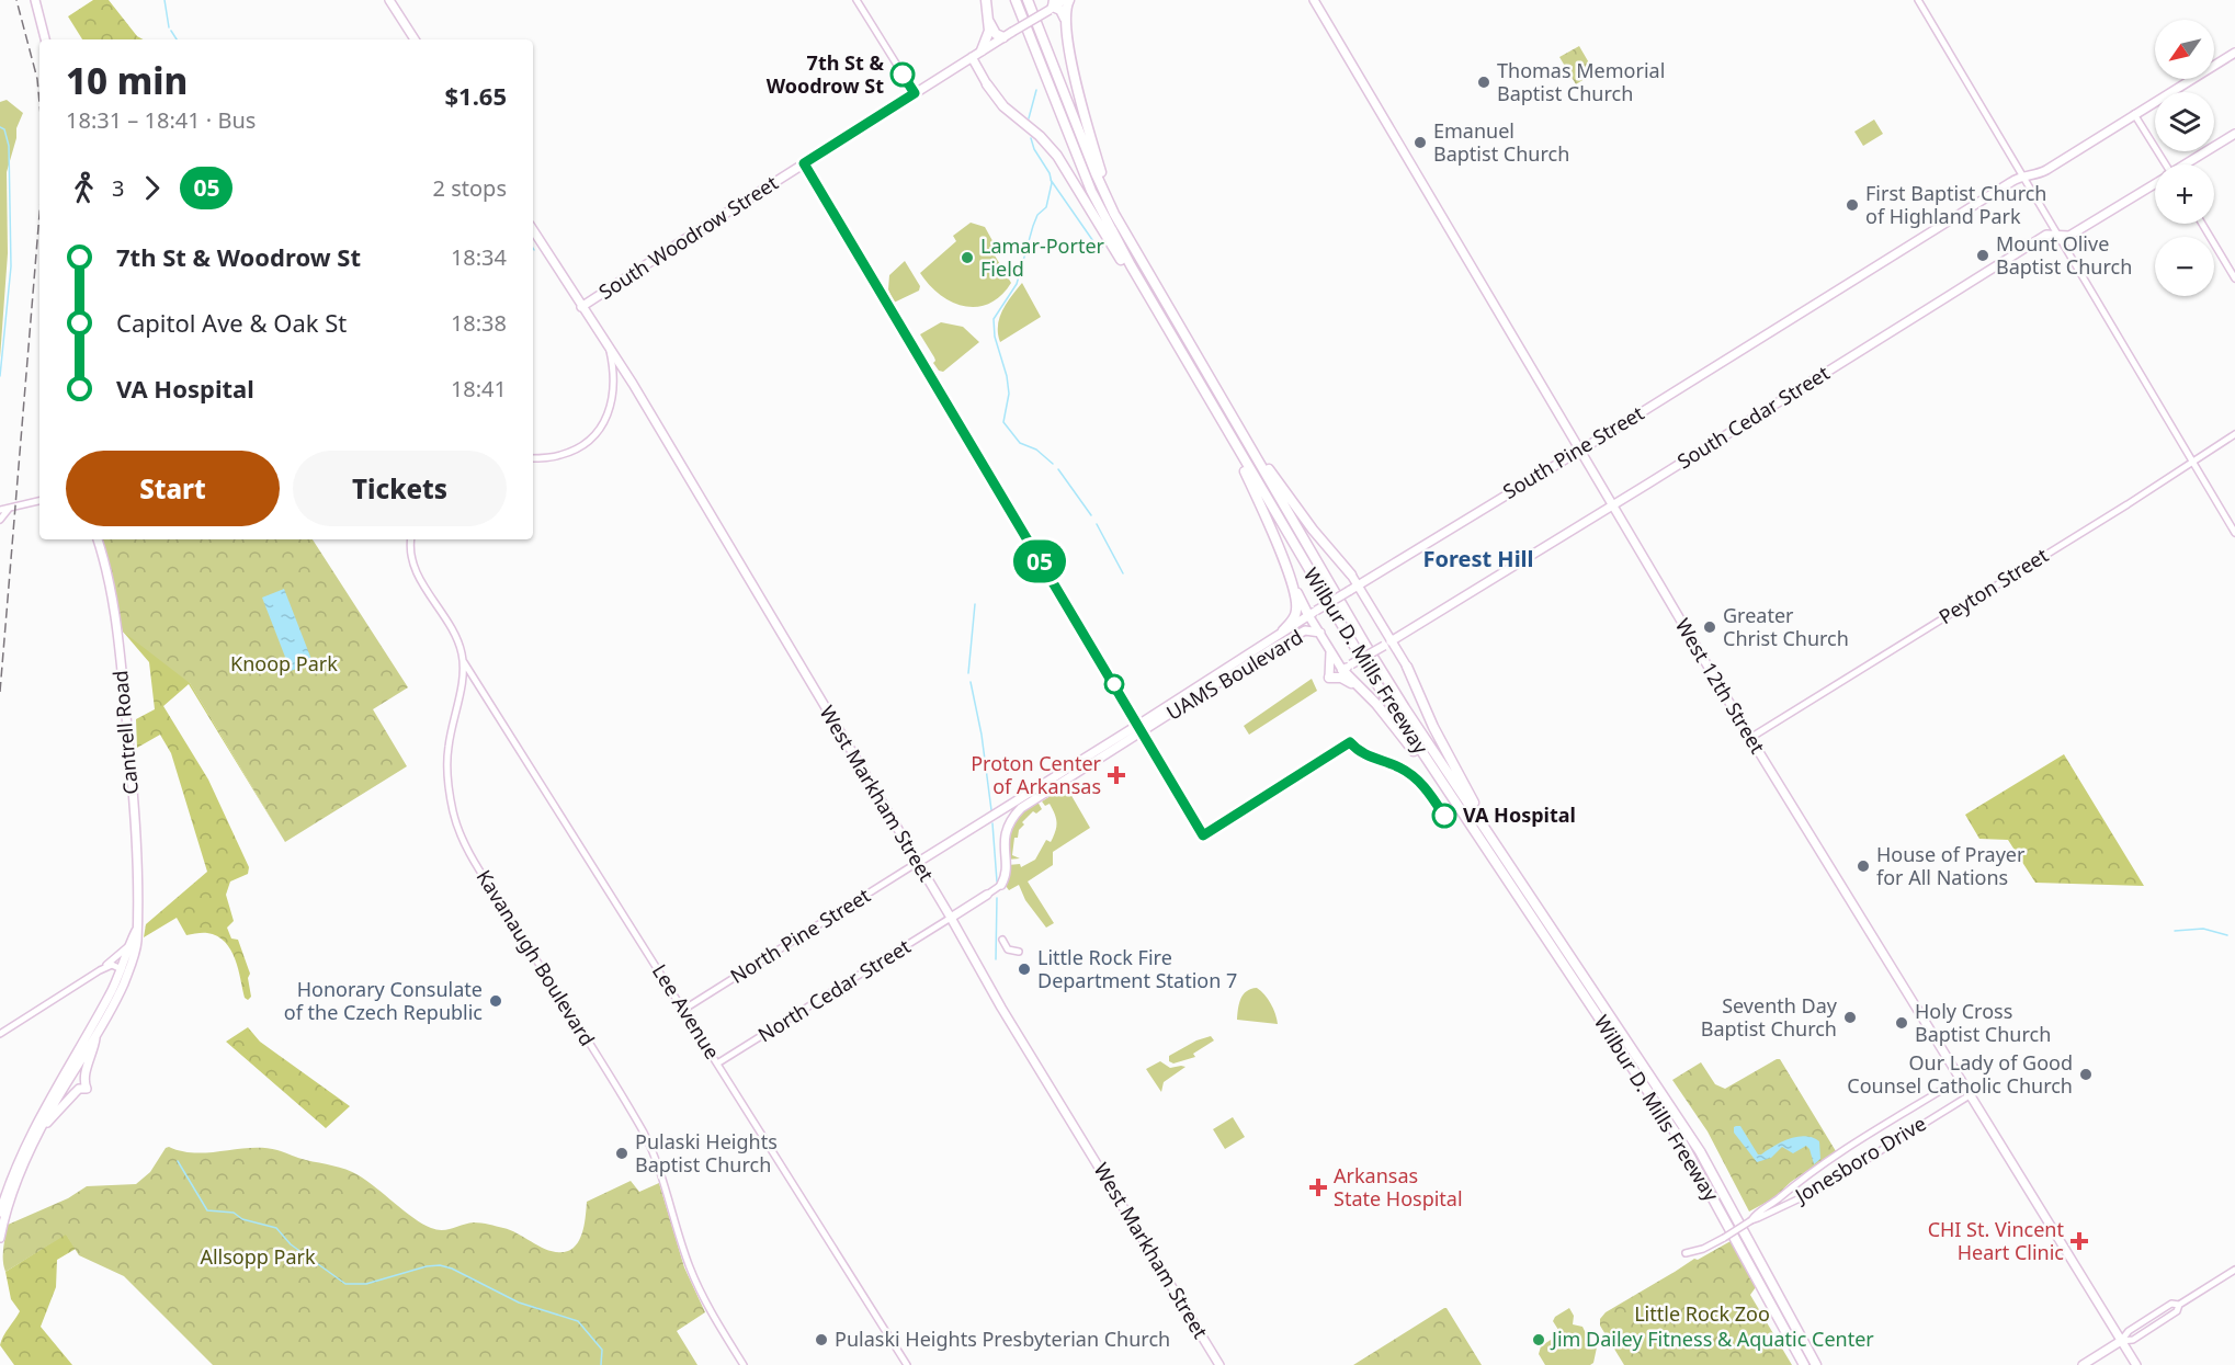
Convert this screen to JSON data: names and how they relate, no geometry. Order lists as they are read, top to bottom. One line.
{"streets":{"highway":["Wilbur D. Mills Freeway"],"main road":["South Woodrow Street","South Cedar Street","South Pine Street","UAMS Boulevard","West 12th Street","Cantrell Road","West Markham Street"],"street":["Peyton Street","North Pine Street","Kavanaugh Boulevard","North Cedar Street","Lee Avenue","Jonesboro Drive"]},"crossings":[["South Woodrow Street","West Markham Street"],["South Cedar Street","West 12th Street"],["South Pine Street","West 12th Street"],["South Pine Street","West Markham Street"],["South Pine Street","North Pine Street"],["Peyton Street","West 12th Street"],["West 12th Street","Jonesboro Drive"],["West Markham Street","North Pine Street"],["West Markham Street","North Cedar Street"],["North Pine Street","Lee Avenue"],["Kavanaugh Boulevard","Lee Avenue"],["North Cedar Street","Lee Avenue"]],"districts":["Forest Hill"],"parks":["Knoop Park","Allsopp Park","Little Rock Zoo"],"places":{"other":["7th St & Woodrow St","Thomas Memorial Baptist Church","Emanuel Baptist Church","First Baptist Church of Highland Park","Mount Olive Baptist Church","Lamar-Porter Field","Greater Christ Church","VA Hospital","House of Prayer for All Nations","Little Rock Fire Department Station 7","Honorary Consulate of the Czech Republic","Seventh Day Baptist Church","Holy Cross Baptist Church","Our Lady of Good Counsel Catholic Church","Pulaski Heights Baptist Church","Pulaski Heights Presbyterian Church","Jim Dailey Fitness & Aquatic Center"],"health":["Proton Center of Arkansas","Arkansas State Hospital","CHI St. Vincent Heart Clinic"]},"lines":["bus line 05"],"north":"bottom left","page":{"on_map":"05","map_buttons":["+","−"],"heading":["10 min","18:31 – 18:41 · Bus","$1.65"],"legs":["3","05","2 stops"],"list":[{"name":"7th St & Woodrow St","value":"18:34"},{"name":"Capitol Ave & Oak St","value":"18:38"},{"name":"VA Hospital","value":"18:41"}],"buttons":["Start","Tickets"]}}
